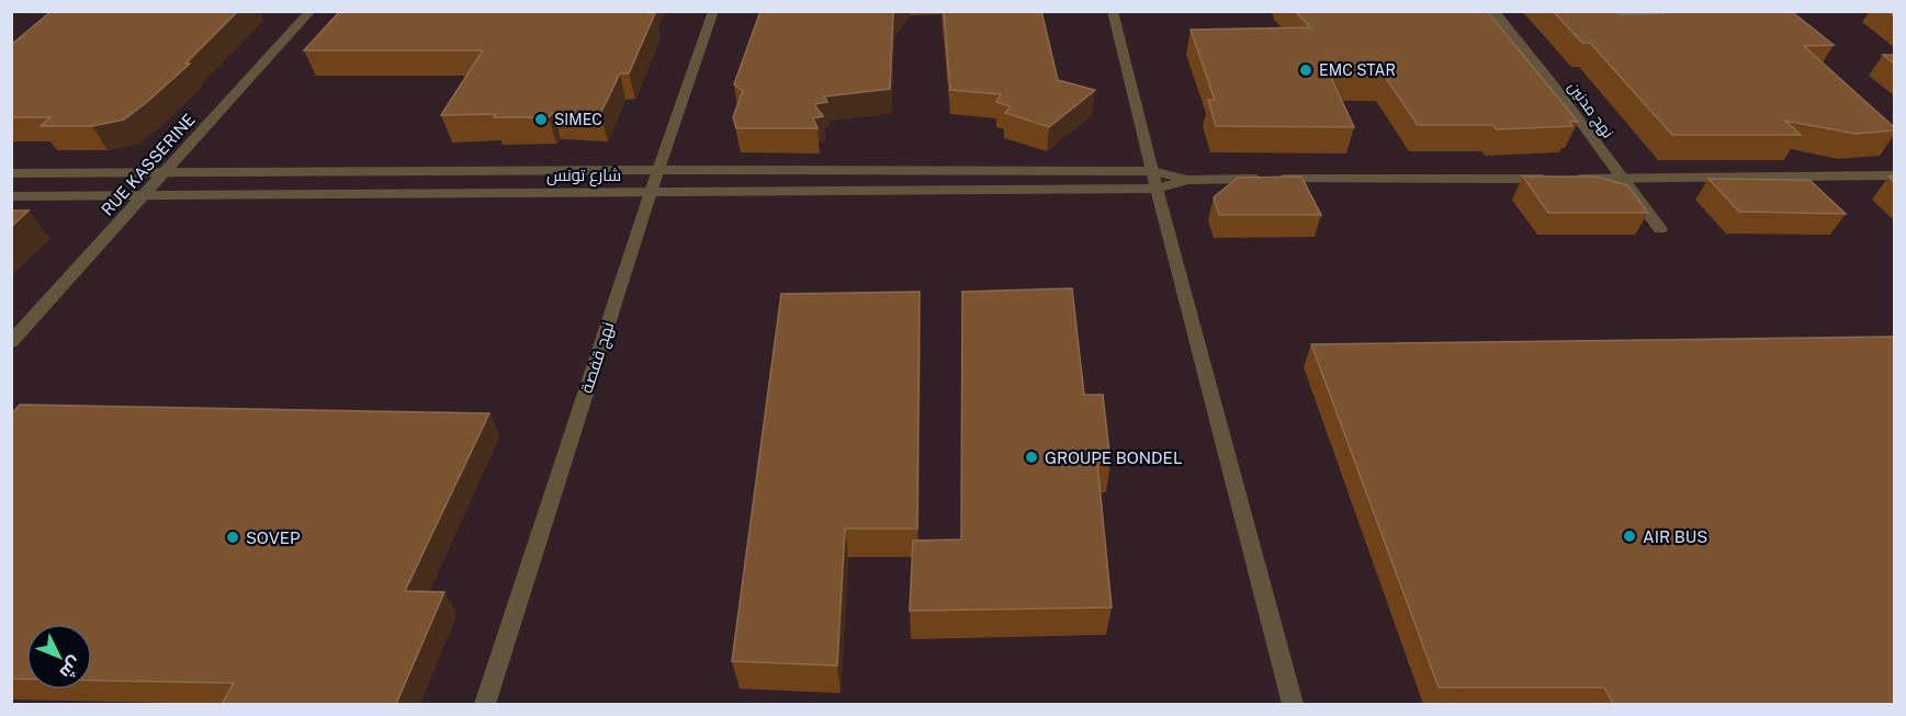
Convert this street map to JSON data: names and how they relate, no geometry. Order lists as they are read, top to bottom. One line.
{"streets":{"street":["نهج مدنين","RUE KASSERINE","شارع تونس","نهج قفصة"]},"crossings":[["RUE KASSERINE","شارع تونس"],["شارع تونس","نهج قفصة"]],"places":["EMC STAR","SIMEC","GROUPE BONDEL","AIR BUS","SOVEP"],"north":"bottom right"}
